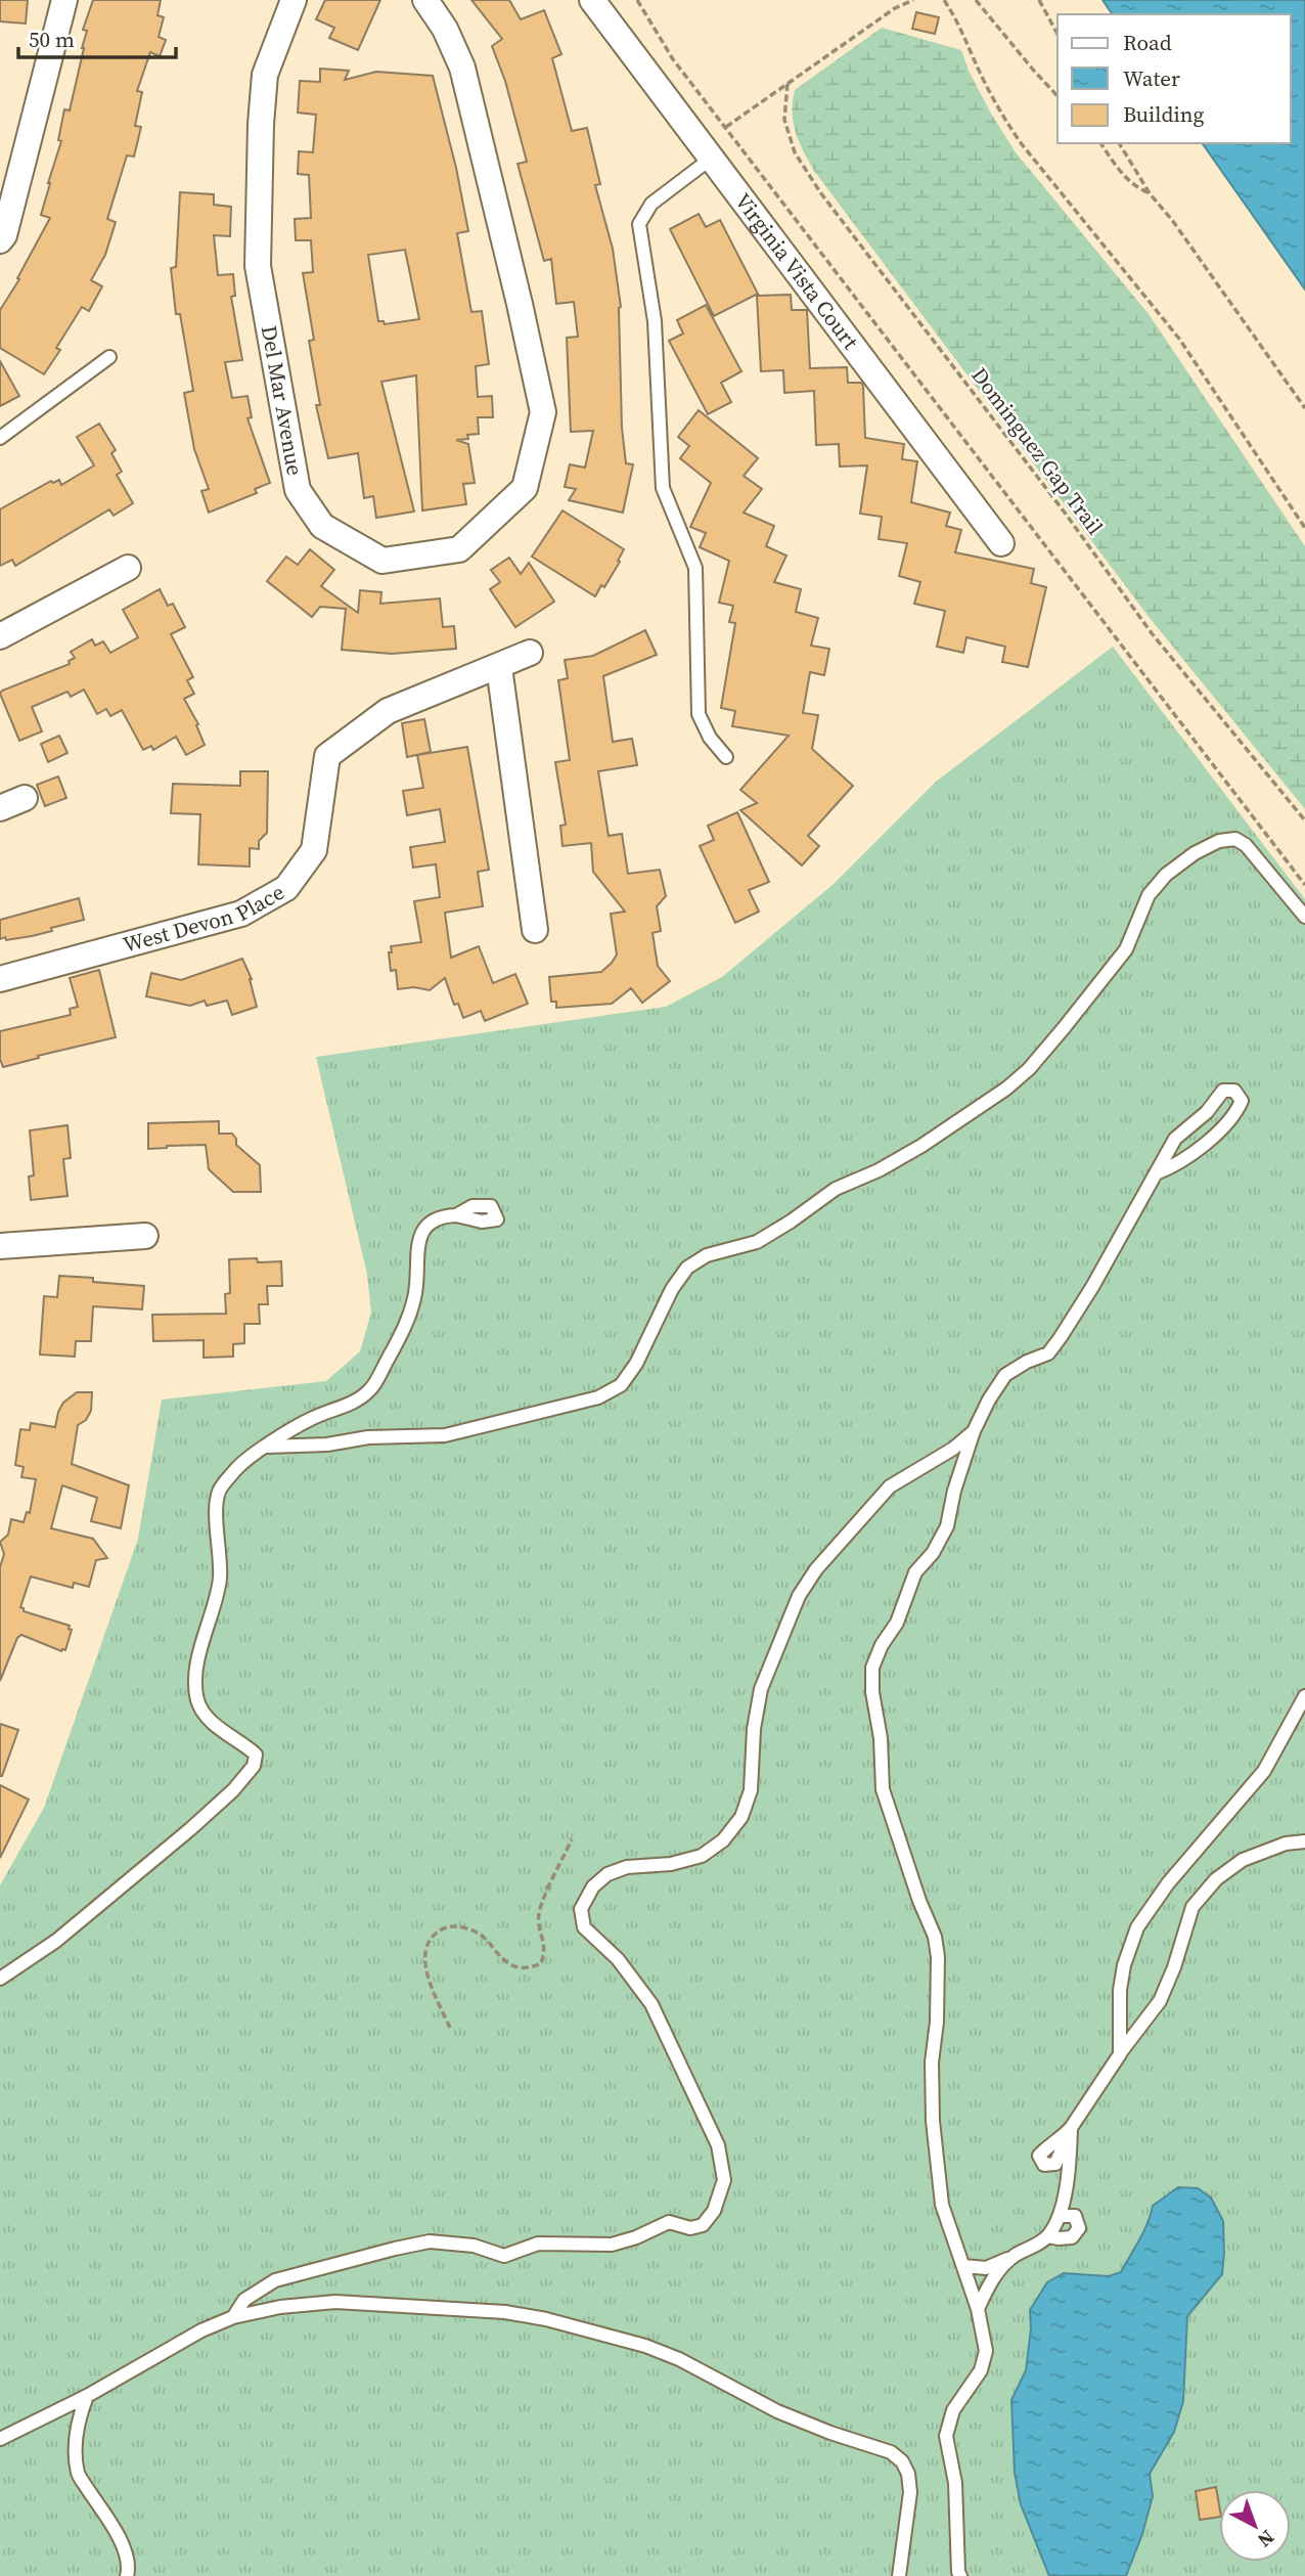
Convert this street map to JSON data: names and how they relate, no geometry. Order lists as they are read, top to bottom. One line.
{"streets":{"street":["Virginia Vista Court","Del Mar Avenue","West Devon Place"],"path":["Dominguez Gap Trail"]},"legend":["Road","Water","Building"],"scale_bar":"50 m","north":"bottom right"}
